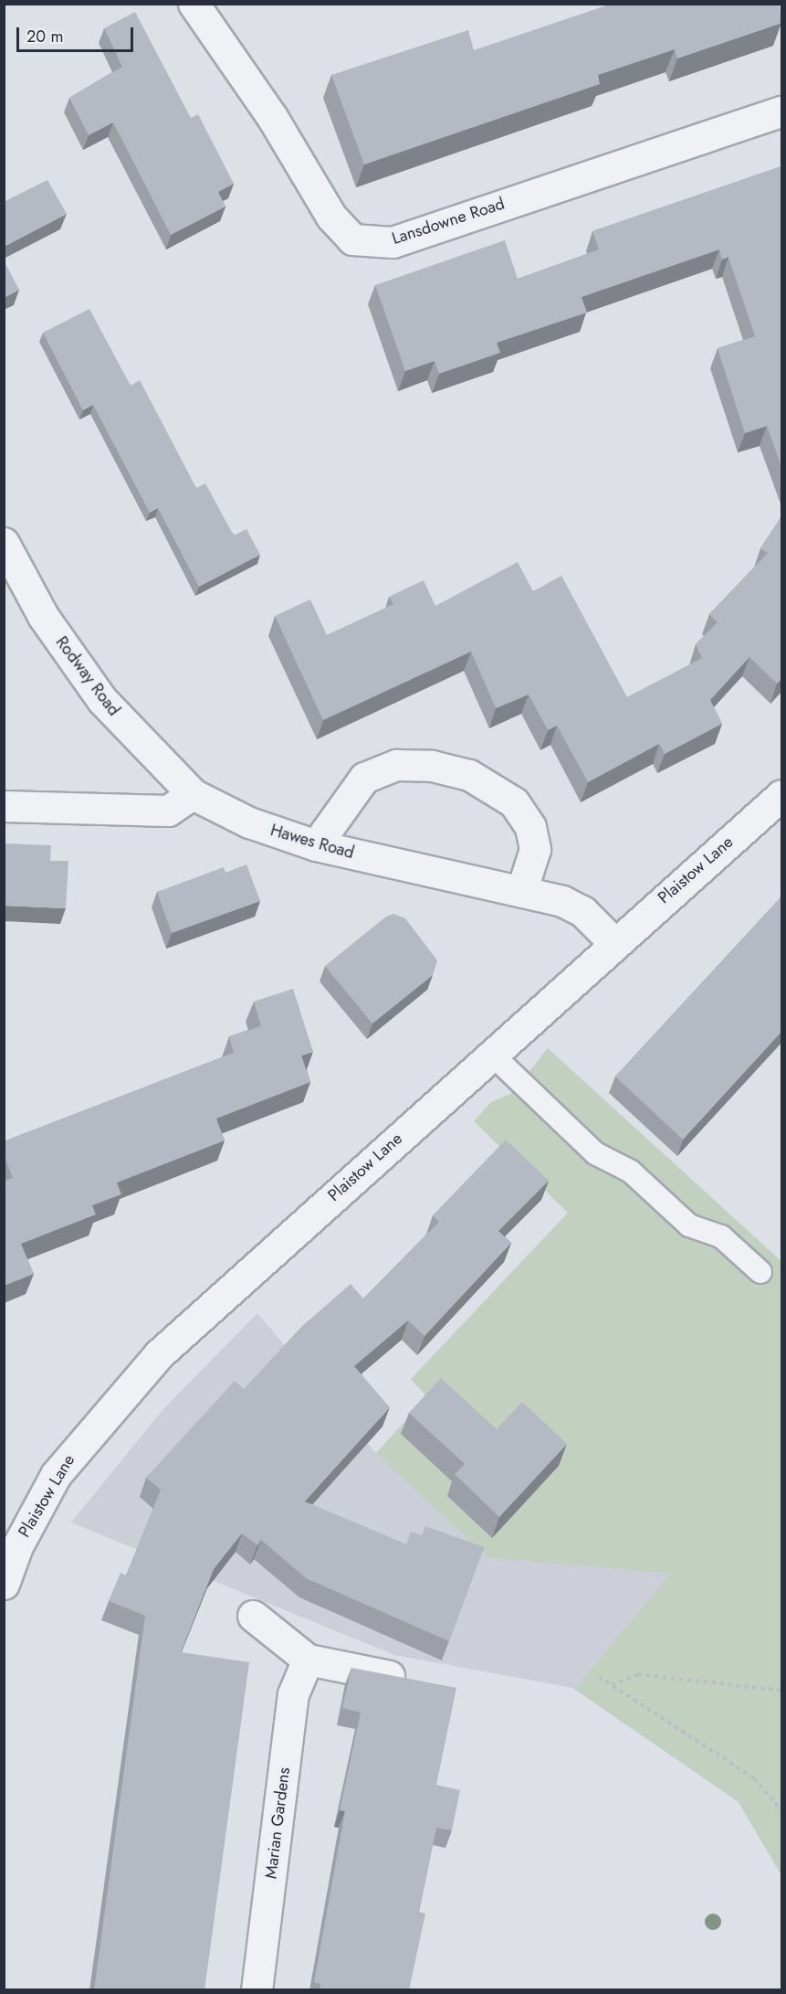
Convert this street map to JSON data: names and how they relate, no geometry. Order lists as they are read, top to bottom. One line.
{"streets":{"street":["Lansdowne Road","Rodway Road","Hawes Road","Plaistow Lane","Marian Gardens"]},"crossings":[["Rodway Road","Hawes Road"],["Hawes Road","Plaistow Lane"]],"scale_bar":"20 m"}
